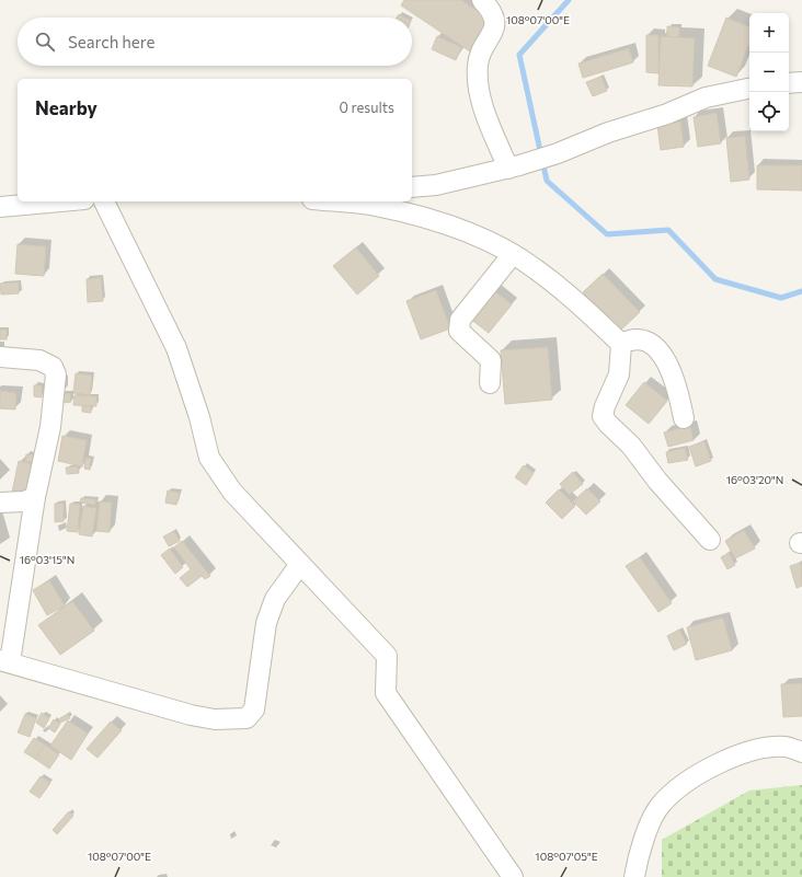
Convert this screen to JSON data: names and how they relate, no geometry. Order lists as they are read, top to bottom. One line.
{"page":{"map_buttons":["+","−"],"search":"Search here","heading":["Nearby","0 results"]},"coordinates":["108°07'00\"E","16°03'20\"N","16°03'15\"N","108°07'05\"E"]}
